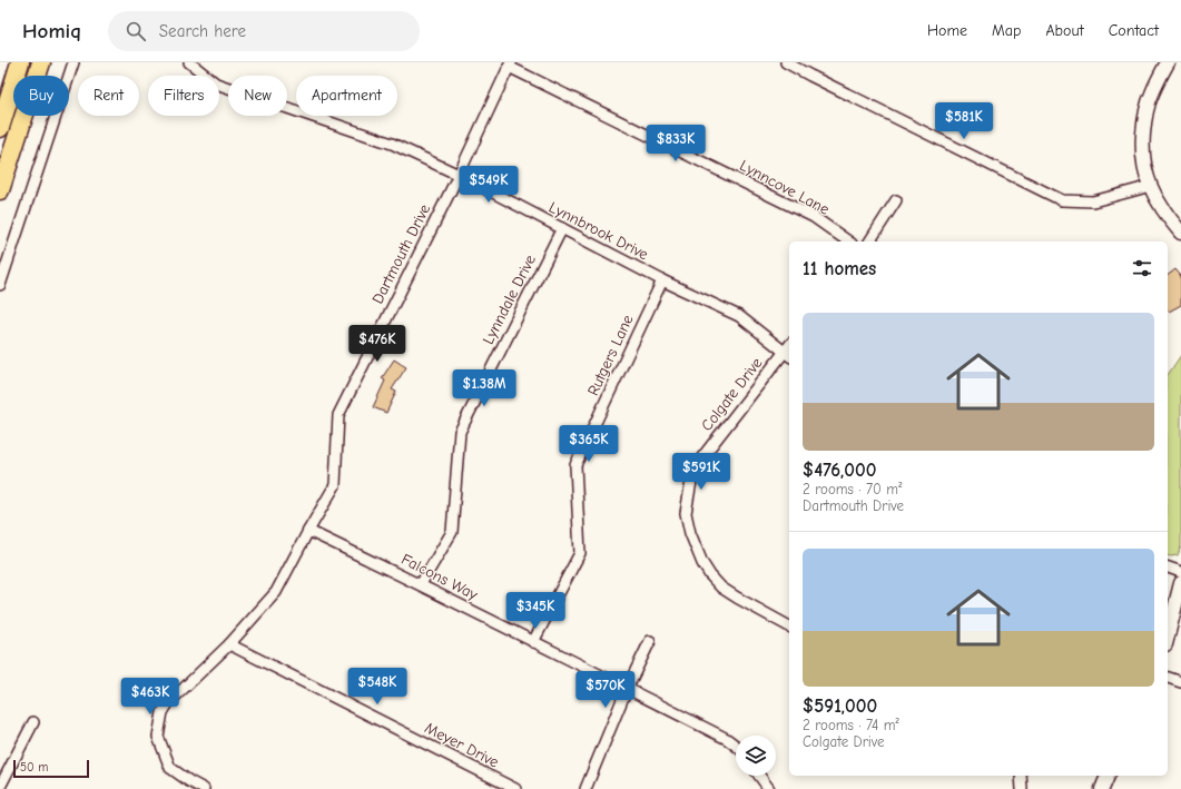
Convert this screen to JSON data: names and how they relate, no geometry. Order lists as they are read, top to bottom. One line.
{"streets":{"street":["Lynncove Lane","Lynnbrook Drive","Dartmouth Drive","Lynndale Drive","Rutgers Lane","Colgate Drive","Falcons Way","Meyer Drive"]},"crossings":[["Lynncove Lane","Dartmouth Drive"],["Lynnbrook Drive","Dartmouth Drive"],["Lynnbrook Drive","Lynndale Drive"],["Lynnbrook Drive","Rutgers Lane"],["Lynnbrook Drive","Colgate Drive"],["Dartmouth Drive","Falcons Way"],["Dartmouth Drive","Meyer Drive"],["Lynndale Drive","Falcons Way"],["Rutgers Lane","Falcons Way"]],"scale_bar":"50 m","page":{"header":"Homiq","search":"Search here","nav":["Home","Map","About","Contact"],"chip":["Buy","Rent","Filters","New","Apartment"],"price":["$581K","$833K","$549K","$476K","$1.38M","$365K","$591K","$345K","$548K","$570K","$463K"],"heading":"11 homes","list":[{"name":"$476,000","note":"2 rooms · 70 m² · Dartmouth Drive"},{"name":"$591,000","note":"2 rooms · 74 m² · Colgate Drive"}],"scale":"50 m"}}
